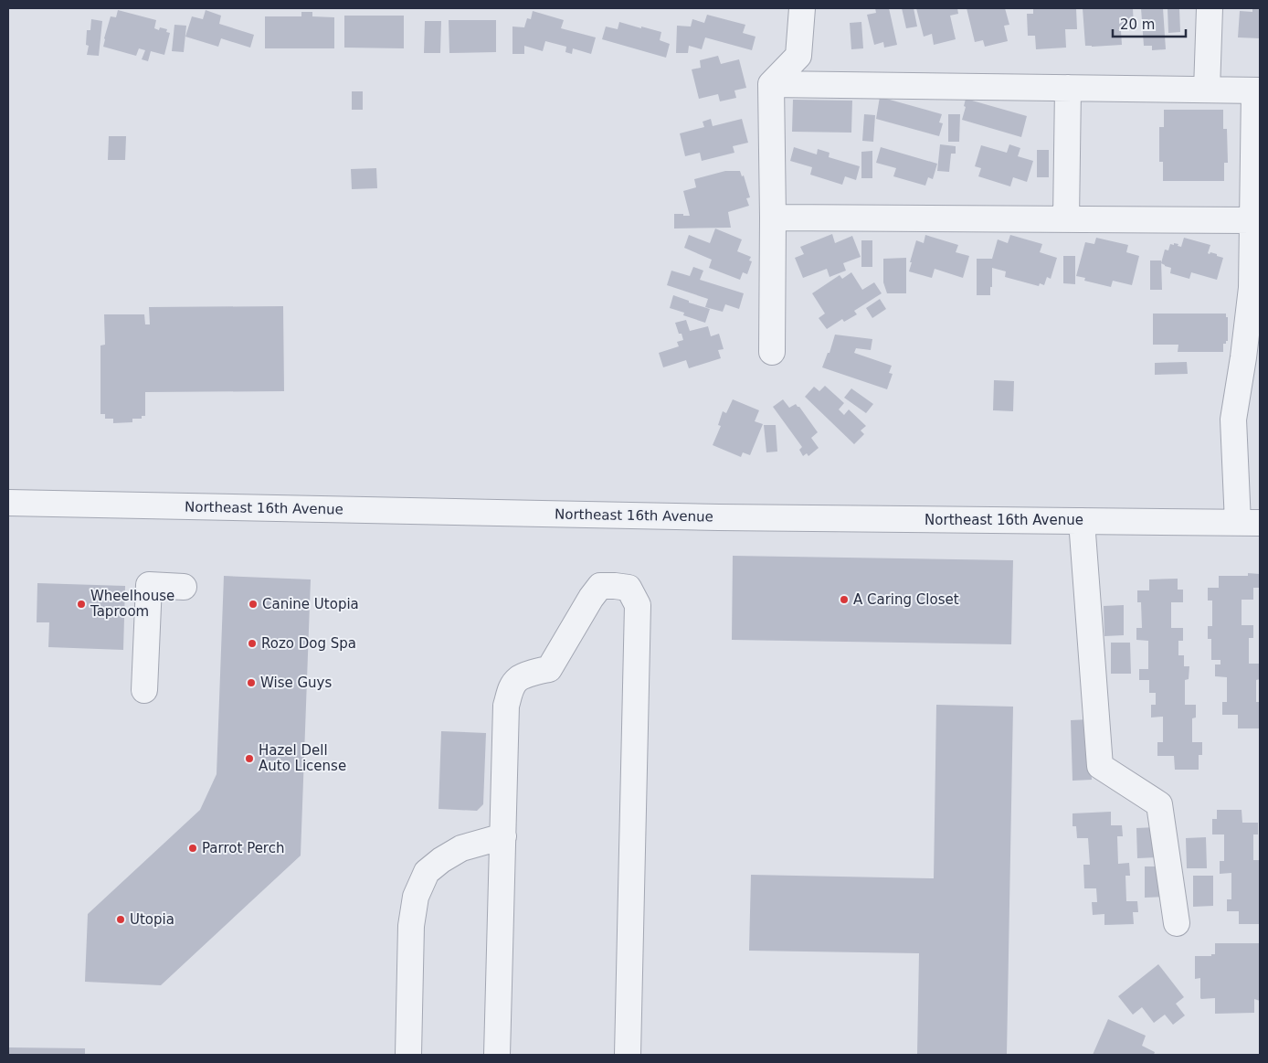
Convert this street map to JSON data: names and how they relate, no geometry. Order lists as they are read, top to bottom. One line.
{"streets":{"street":["Northeast 16th Avenue"]},"places":["A Caring Closet","Wheelhouse Taproom","Canine Utopia","Rozo Dog Spa","Wise Guys","Hazel Dell Auto License","Parrot Perch","Utopia"],"scale_bar":"20 m"}
